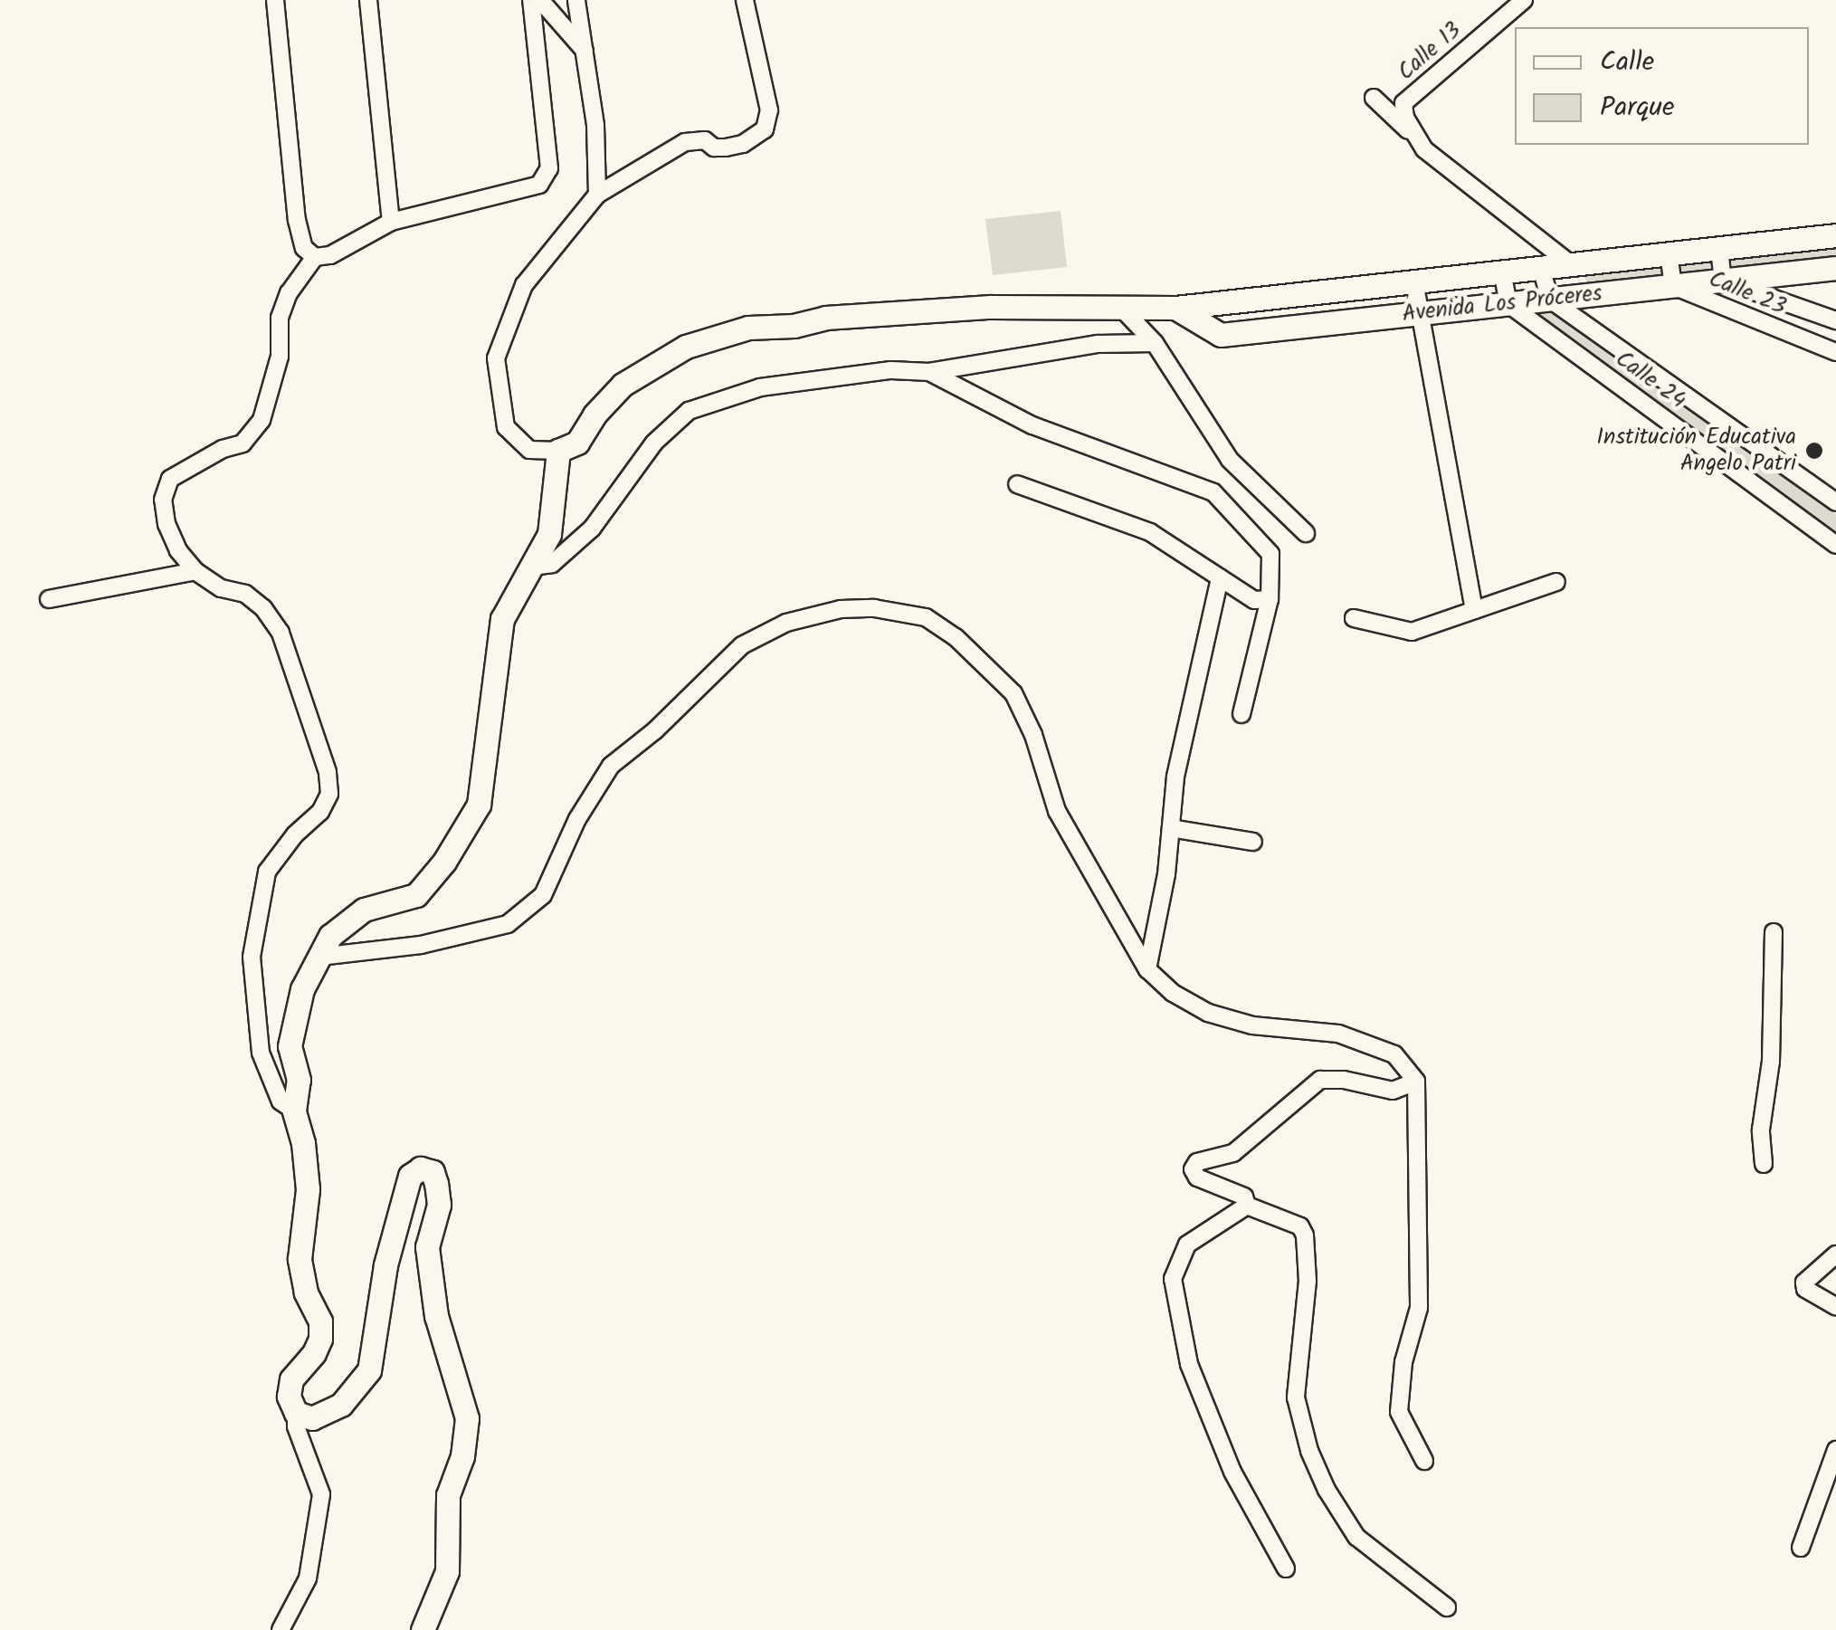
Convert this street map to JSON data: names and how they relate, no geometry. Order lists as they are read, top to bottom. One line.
{"streets":{"street":["Calle 13","Calle 23","Avenida Los Próceres","Calle 24"]},"crossings":[["Calle 23","Avenida Los Próceres"],["Avenida Los Próceres","Calle 24"]],"places":["Institución Educativa Angelo Patri"],"legend":["Calle","Parque"]}
